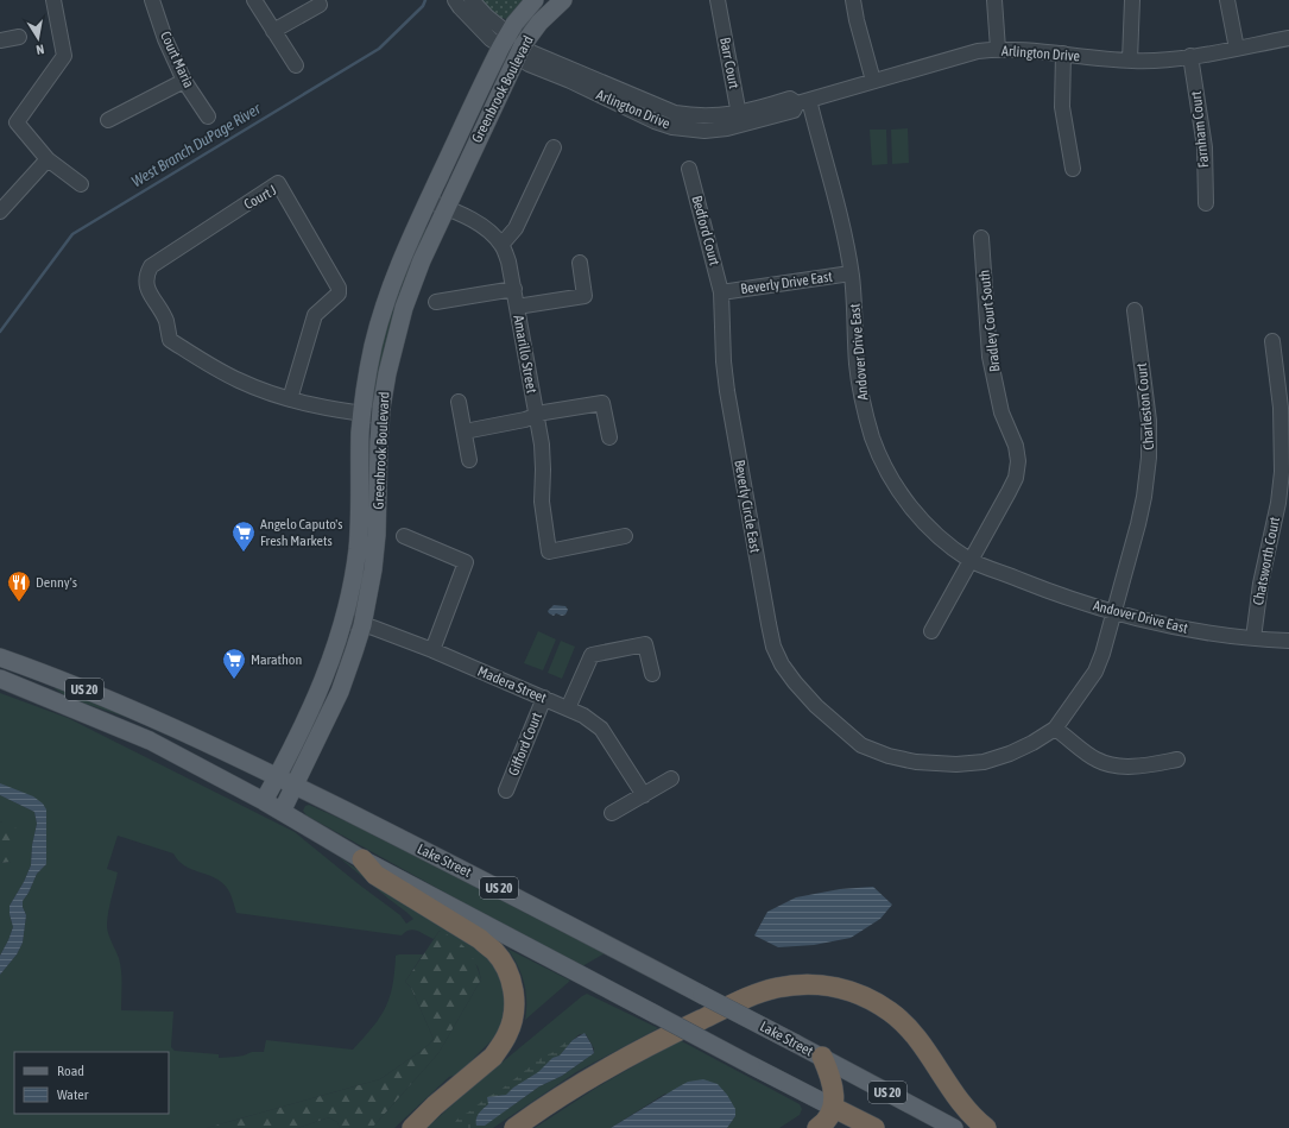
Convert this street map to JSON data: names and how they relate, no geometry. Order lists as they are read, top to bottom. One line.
{"streets":{"highway":["US 20"],"main road":["Greenbrook Boulevard","Lake Street"],"street":["Arlington Drive","Court Maria","Barr Court","Farnham Court","Court J","Bedford Court","Beverly Drive East","Bradley Court South","Andover Drive East","Amarillo Street","Charleston Court","Beverly Circle East","Chatsworth Court","Madera Street","Gifford Court"]},"crossings":[["Arlington Drive","Barr Court"],["Arlington Drive","Greenbrook Boulevard"],["Arlington Drive","Farnham Court"],["Arlington Drive","Andover Drive East"],["Greenbrook Boulevard","Amarillo Street"],["Greenbrook Boulevard","Madera Street"],["Greenbrook Boulevard","US 20"],["Greenbrook Boulevard","Lake Street"],["Bedford Court","Beverly Drive East"],["Bedford Court","Beverly Circle East"],["Beverly Drive East","Andover Drive East"],["Beverly Drive East","Beverly Circle East"],["Bradley Court South","Andover Drive East"],["Andover Drive East","Charleston Court"],["Andover Drive East","Chatsworth Court"],["Charleston Court","Beverly Circle East"],["Madera Street","Gifford Court"]],"water":["West Branch DuPage River"],"places":{"supermarket":["Angelo Caputo's Fresh Markets","Marathon"],"restaurant":["Denny's"]},"legend":["Road","Water"],"north":"bottom"}
